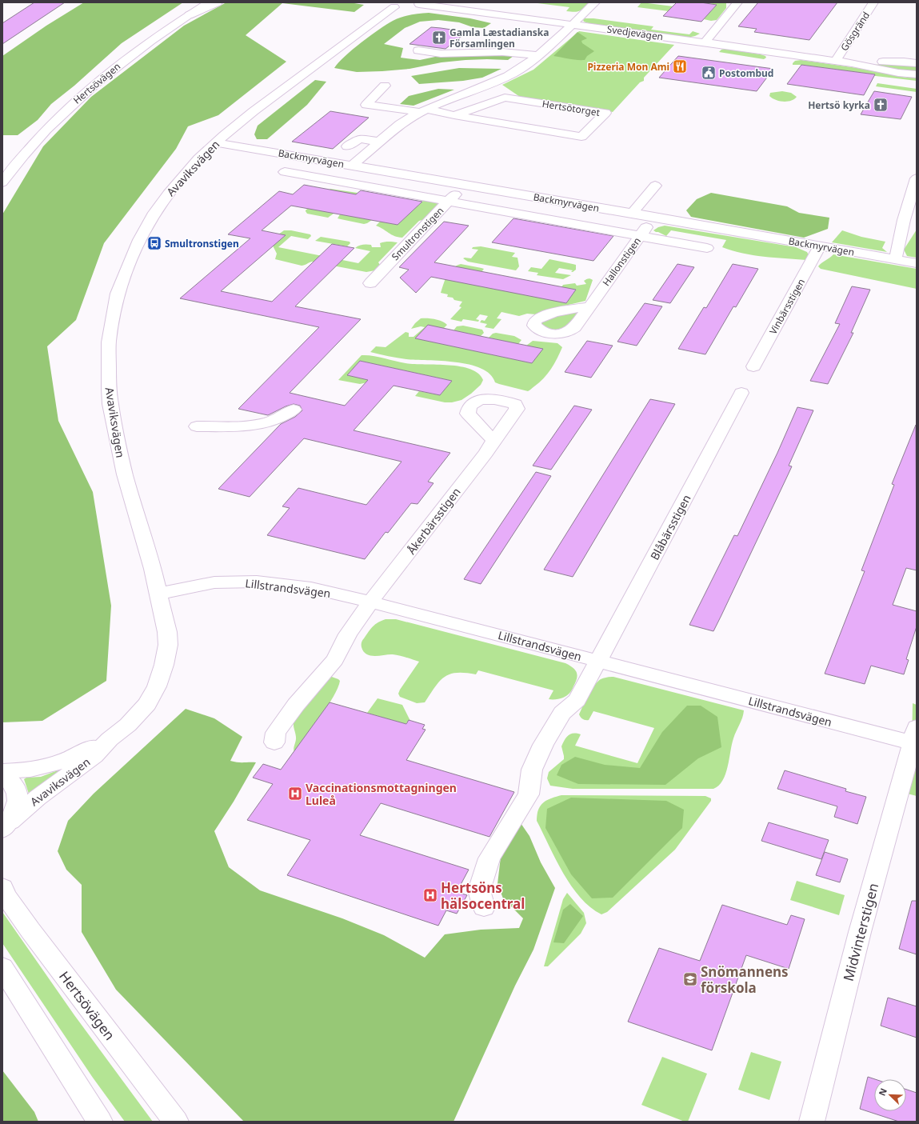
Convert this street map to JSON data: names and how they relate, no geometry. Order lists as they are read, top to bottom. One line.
{"streets":{"street":["Gösgränd","Svedjevägen","Hertsövägen","Hertsötorget","Backmyrvägen","Avaviksvägen","Smultronstigen","Hallonstigen","Vinbärsstigen","Åkerbärsstigen","Blåbärsstigen","Lillstrandsvägen","Midvinterstigen"]},"crossings":[["Gösgränd","Svedjevägen"],["Svedjevägen","Avaviksvägen"],["Backmyrvägen","Avaviksvägen"],["Backmyrvägen","Smultronstigen"],["Backmyrvägen","Hallonstigen"],["Backmyrvägen","Vinbärsstigen"],["Avaviksvägen","Lillstrandsvägen"],["Åkerbärsstigen","Lillstrandsvägen"],["Blåbärsstigen","Lillstrandsvägen"],["Lillstrandsvägen","Midvinterstigen"]],"places":{"church":["Gamla Læstadianska Församlingen","Hertsö kyrka"],"restaurant":["Pizzeria Mon Ami"],"public building":["Postombud"],"bus stop":["Smultronstigen"],"hospital":["Vaccinationsmottagningen Luleå","Hertsöns hälsocentral"],"school or university":["Snömannens förskola"]},"north":"top left"}
